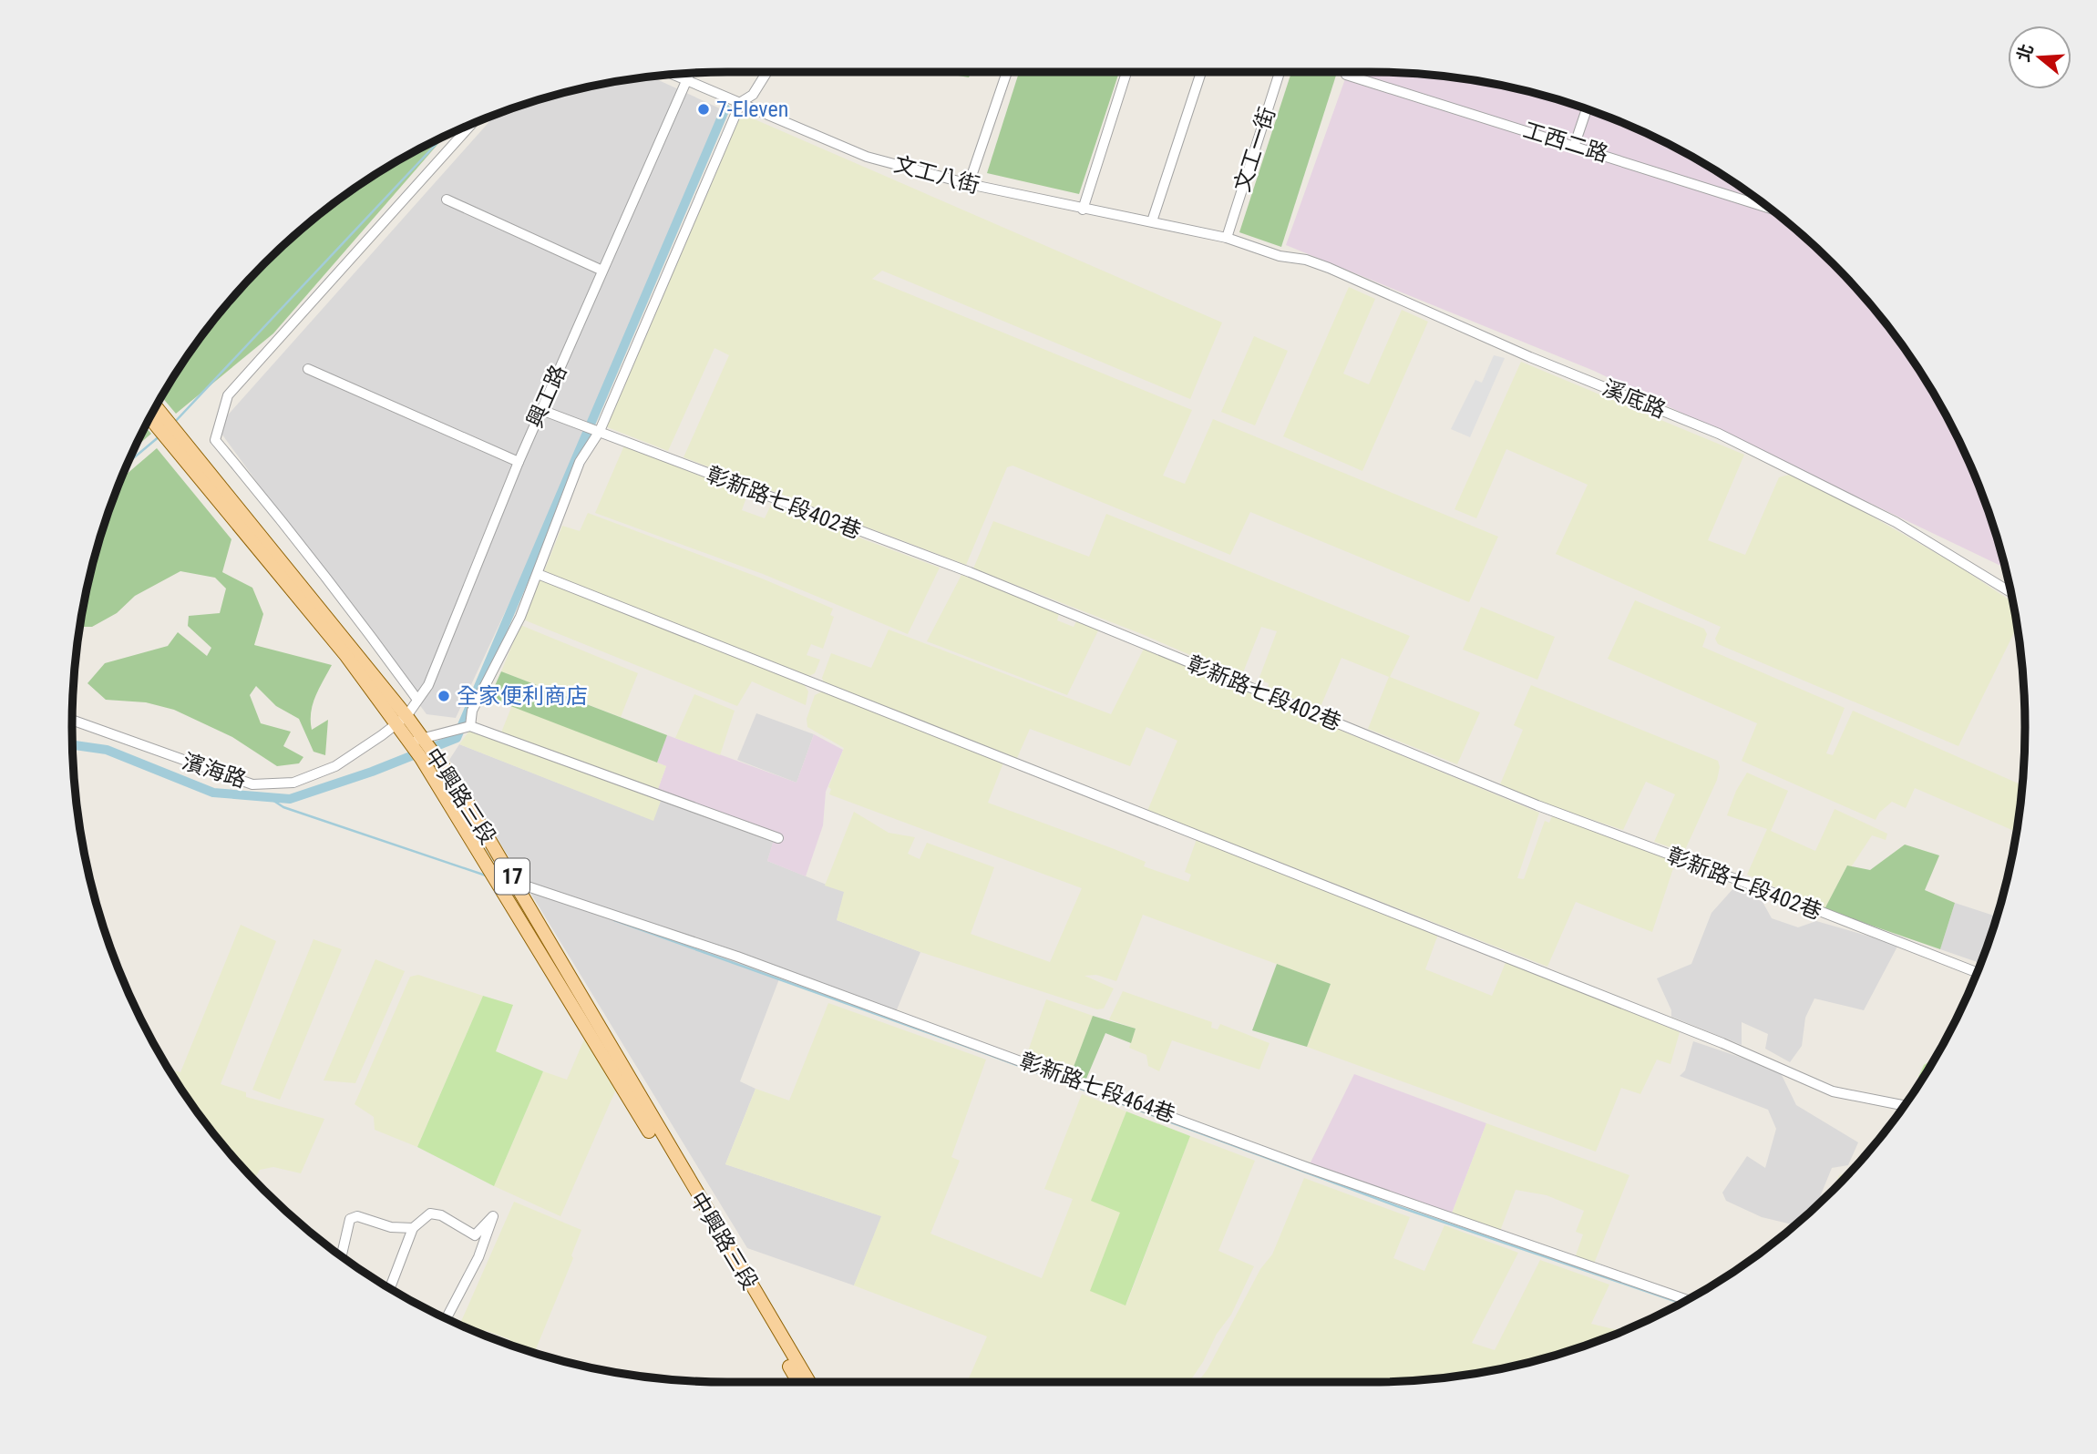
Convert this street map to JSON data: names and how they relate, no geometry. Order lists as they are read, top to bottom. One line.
{"streets":{"main road":["中興路三段","17"],"street":["工西二路","文工一街","文工八街","興工路","溪底路","彰新路七段402巷","濱海路","彰新路七段464巷"]},"crossings":[["文工一街","文工八街"],["文工一街","溪底路"],["文工八街","興工路"],["文工八街","溪底路"],["興工路","彰新路七段402巷"],["興工路","濱海路"],["興工路","中興路三段"],["濱海路","中興路三段"],["中興路三段","彰新路七段464巷"]],"places":["7-Eleven","全家便利商店"],"north":"left"}
